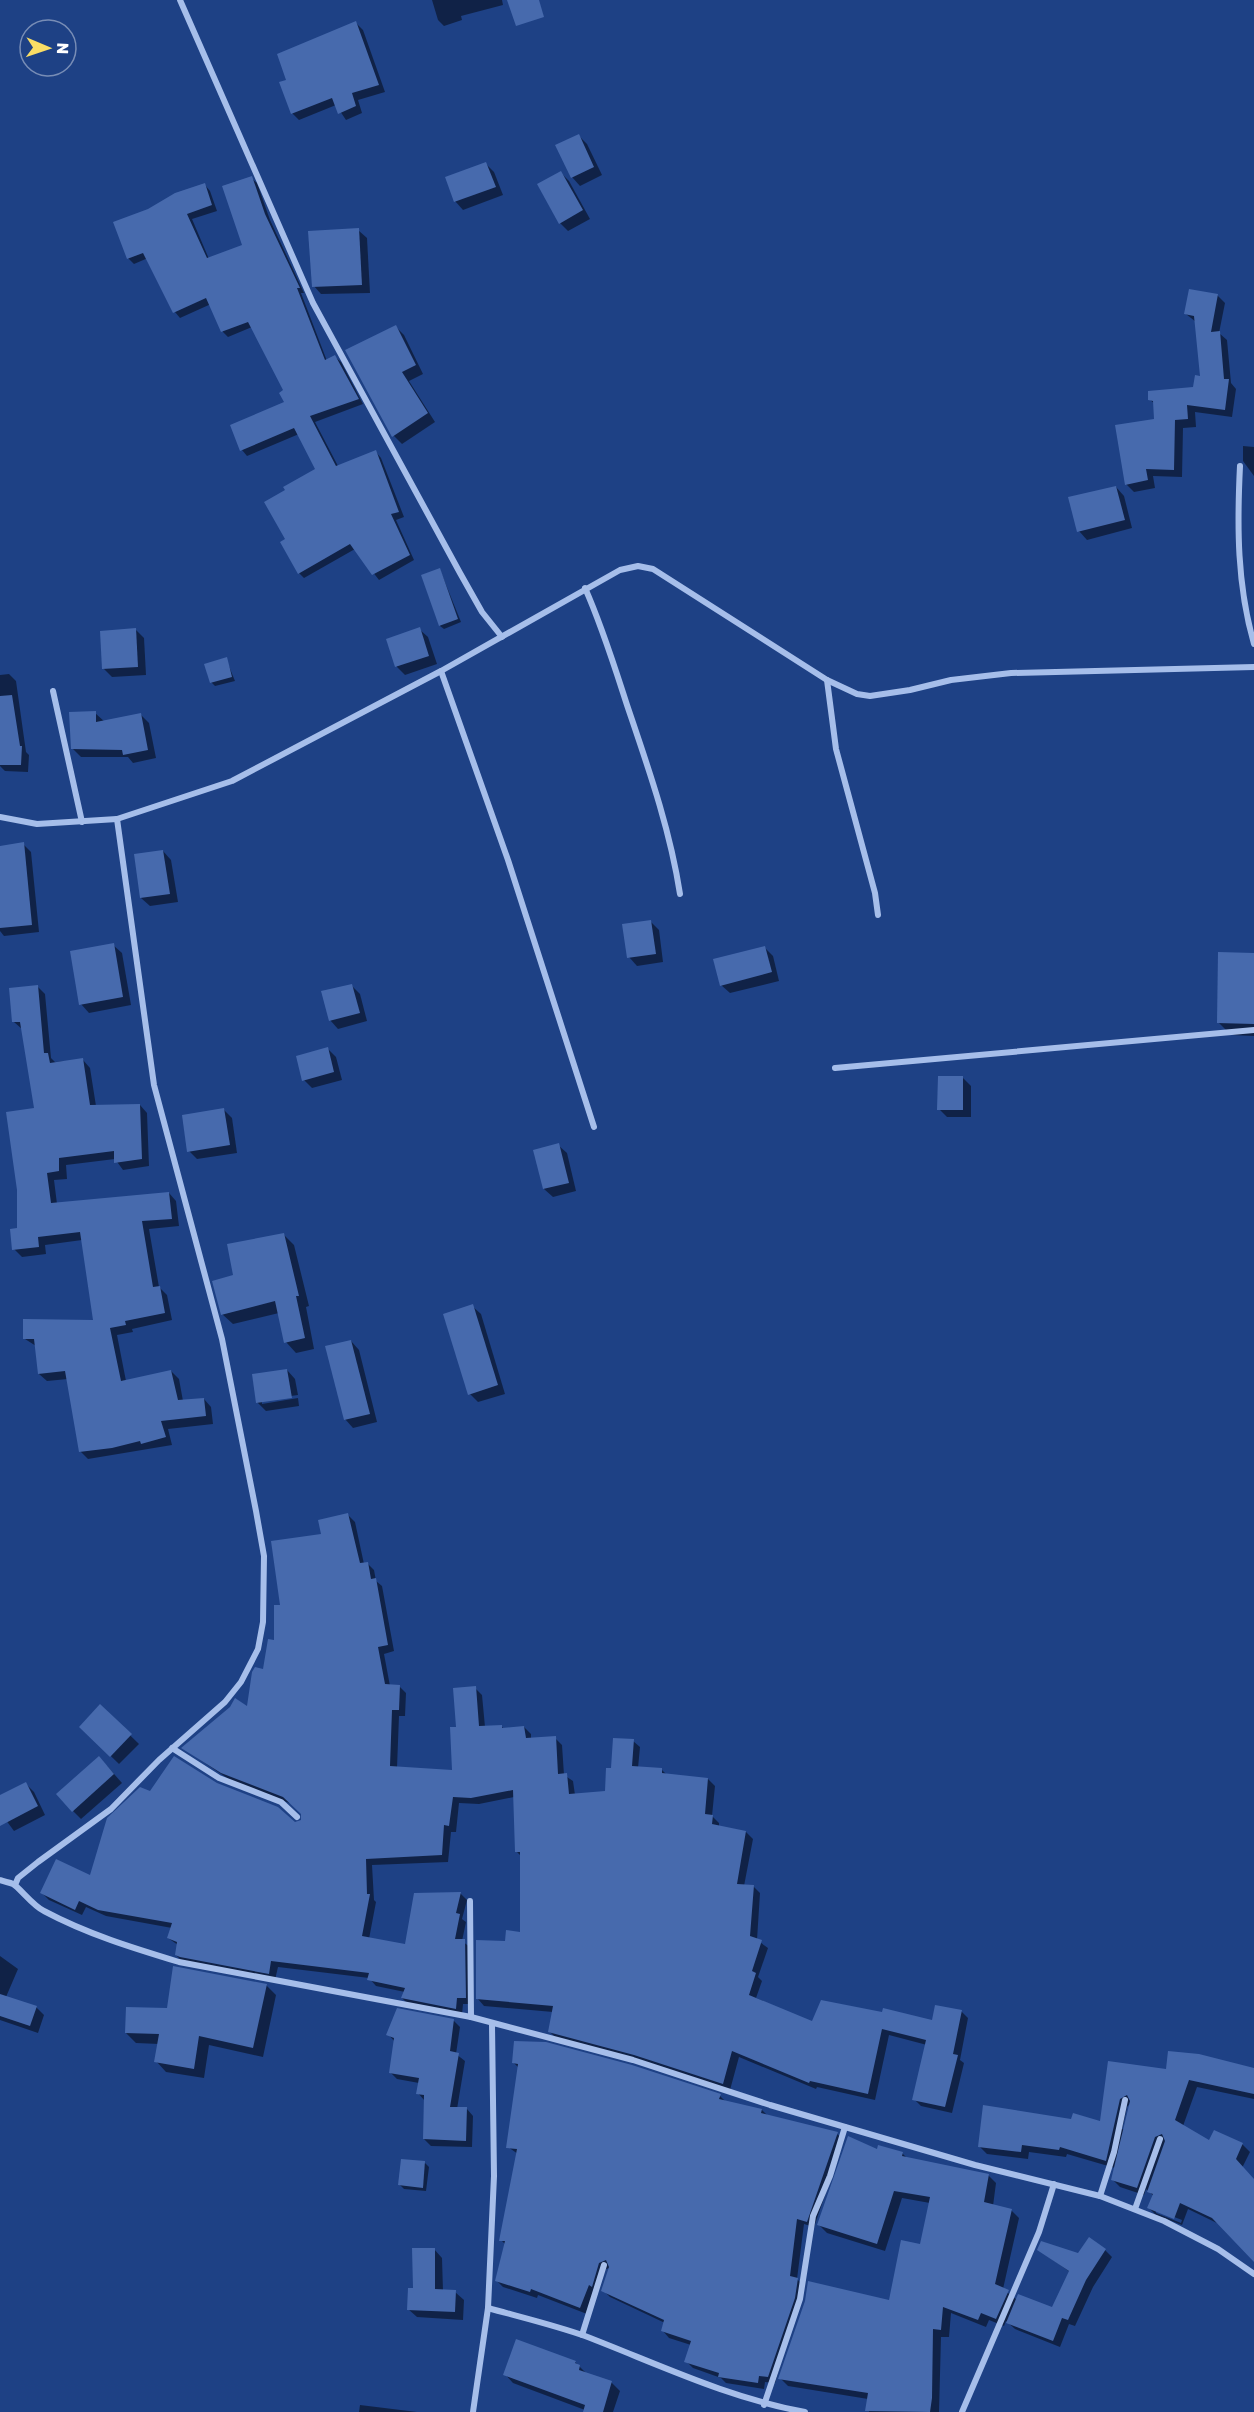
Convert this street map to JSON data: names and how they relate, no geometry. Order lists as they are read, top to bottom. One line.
{"north":"right"}
